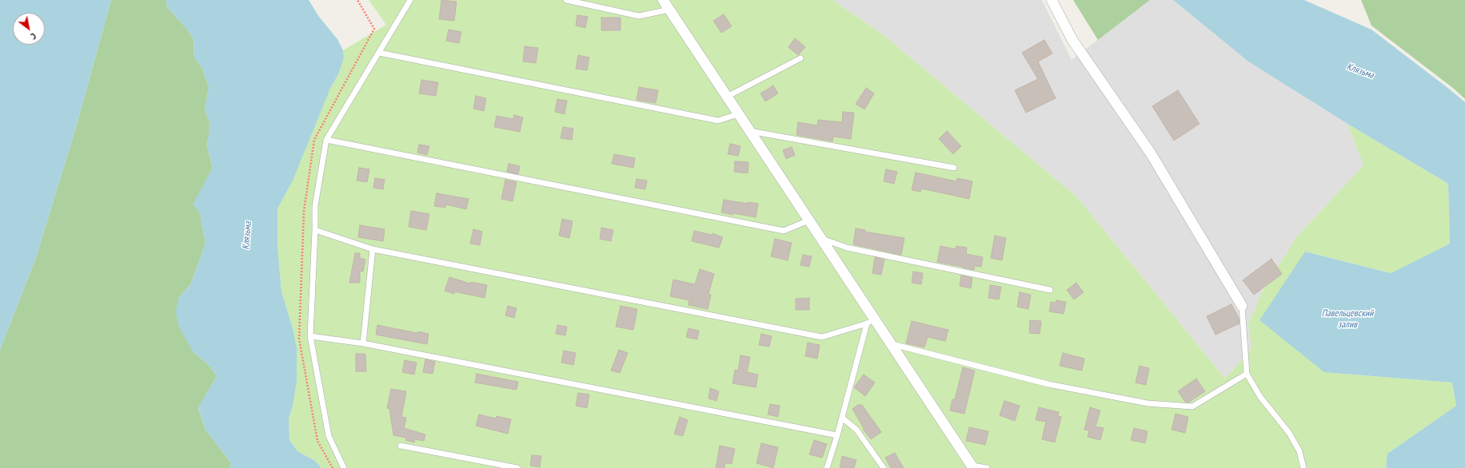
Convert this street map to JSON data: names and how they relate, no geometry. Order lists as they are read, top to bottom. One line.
{"water":["Клязьма","Павельцевский залив"],"north":"bottom right"}
